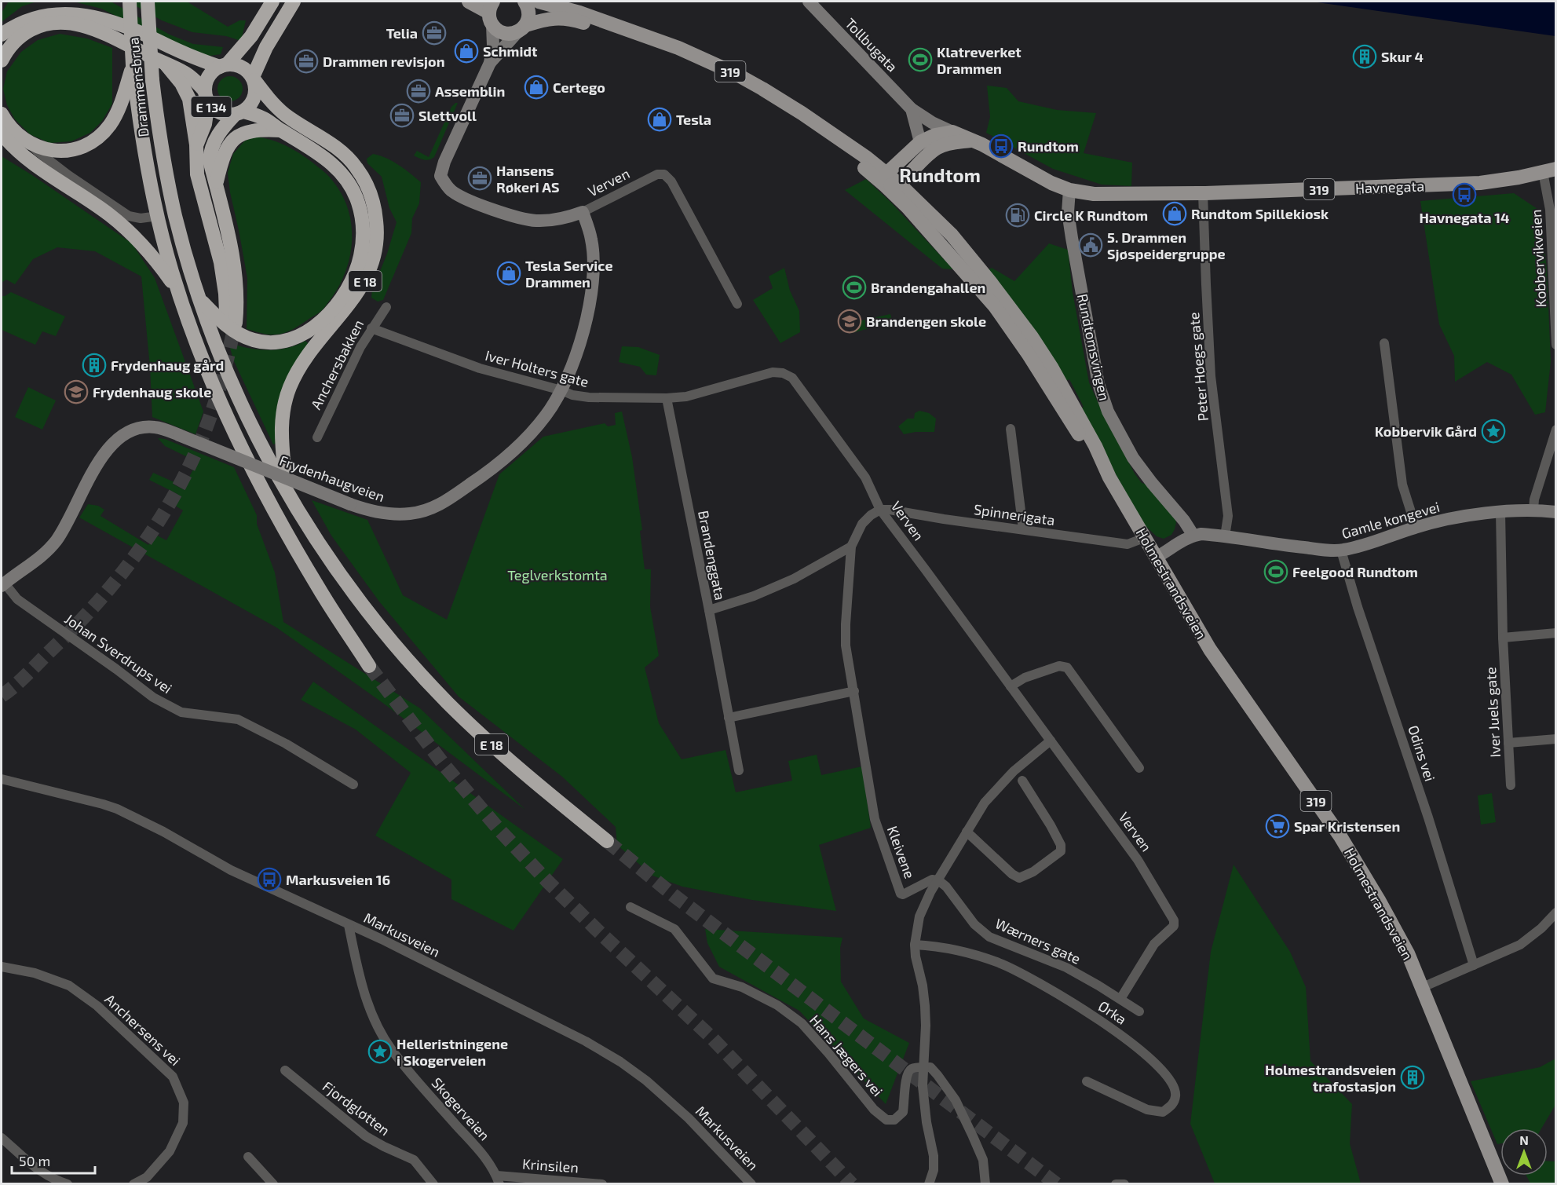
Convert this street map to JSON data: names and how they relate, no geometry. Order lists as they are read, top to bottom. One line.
{"streets":{"highway":["Drammensbrua","E 134","E 18"],"main road":["Tollbugata","319","Verven","Havnegata","Rundtomsvingen","Frydenhaugveien","Gamle kongevei","Holmestrandsveien"],"street":["Kobbervikveien","Anchersbakken","Peter Høegs gate","Iver Holters gate","Spinnerigata","Brandenggata","Johan Sverdrups vei","Iver Juels gate","Odins vei","Kleivene","Markusveien","Wærners gate","Ørka","Anchersens vei","Hans Jægers vei","Fjordgløtten","Skogerveien","Krinsilen"]},"crossings":[["Tollbugata","319"],["319","Havnegata"],["319","Rundtomsvingen"],["319","Holmestrandsveien"],["Drammensbrua","E 18"],["E 134","E 18"],["Verven","Iver Holters gate"],["Verven","Frydenhaugveien"],["Verven","Spinnerigata"],["Verven","Kleivene"],["Verven","Wærners gate"],["Havnegata","Kobbervikveien"],["Havnegata","Rundtomsvingen"],["Havnegata","Peter Høegs gate"],["Rundtomsvingen","Gamle kongevei"],["Anchersbakken","Iver Holters gate"],["Peter Høegs gate","Gamle kongevei"],["Iver Holters gate","Frydenhaugveien"],["Iver Holters gate","Brandenggata"],["Frydenhaugveien","Johan Sverdrups vei"],["Spinnerigata","Holmestrandsveien"],["Spinnerigata","Kleivene"],["Gamle kongevei","Holmestrandsveien"],["Gamle kongevei","Iver Juels gate"],["Gamle kongevei","Odins vei"],["Kleivene","Wærners gate"],["Kleivene","Ørka"],["Kleivene","Hans Jægers vei"],["Markusveien","Skogerveien"],["Skogerveien","Krinsilen"]],"districts":["Rundtom"],"parks":["Teglverkstomta"],"places":{"office":["Telia","Drammen revisjon","Assemblin","Slettvoll","Hansens Røkeri AS"],"shop":["Schmidt","Certego","Tesla","Rundtom Spillekiosk","Tesla Service Drammen"],"building":["Skur 4","Frydenhaug gård","Holmestrandsveien trafostasjon"],"sports":["Klatreverket Drammen","Brandengahallen","Feelgood Rundtom"],"bus stop":["Rundtom","Havnegata 14","Markusveien 16"],"fuel station":["Circle K Rundtom"],"public building":["5. Drammen Sjøspeidergruppe"],"school or university":["Brandengen skole","Frydenhaug skole"],"place":["Kobbervik Gård","Helleristningene i Skogerveien"],"supermarket":["Spar Kristensen"]},"scale_bar":"50 m","north":"top"}
